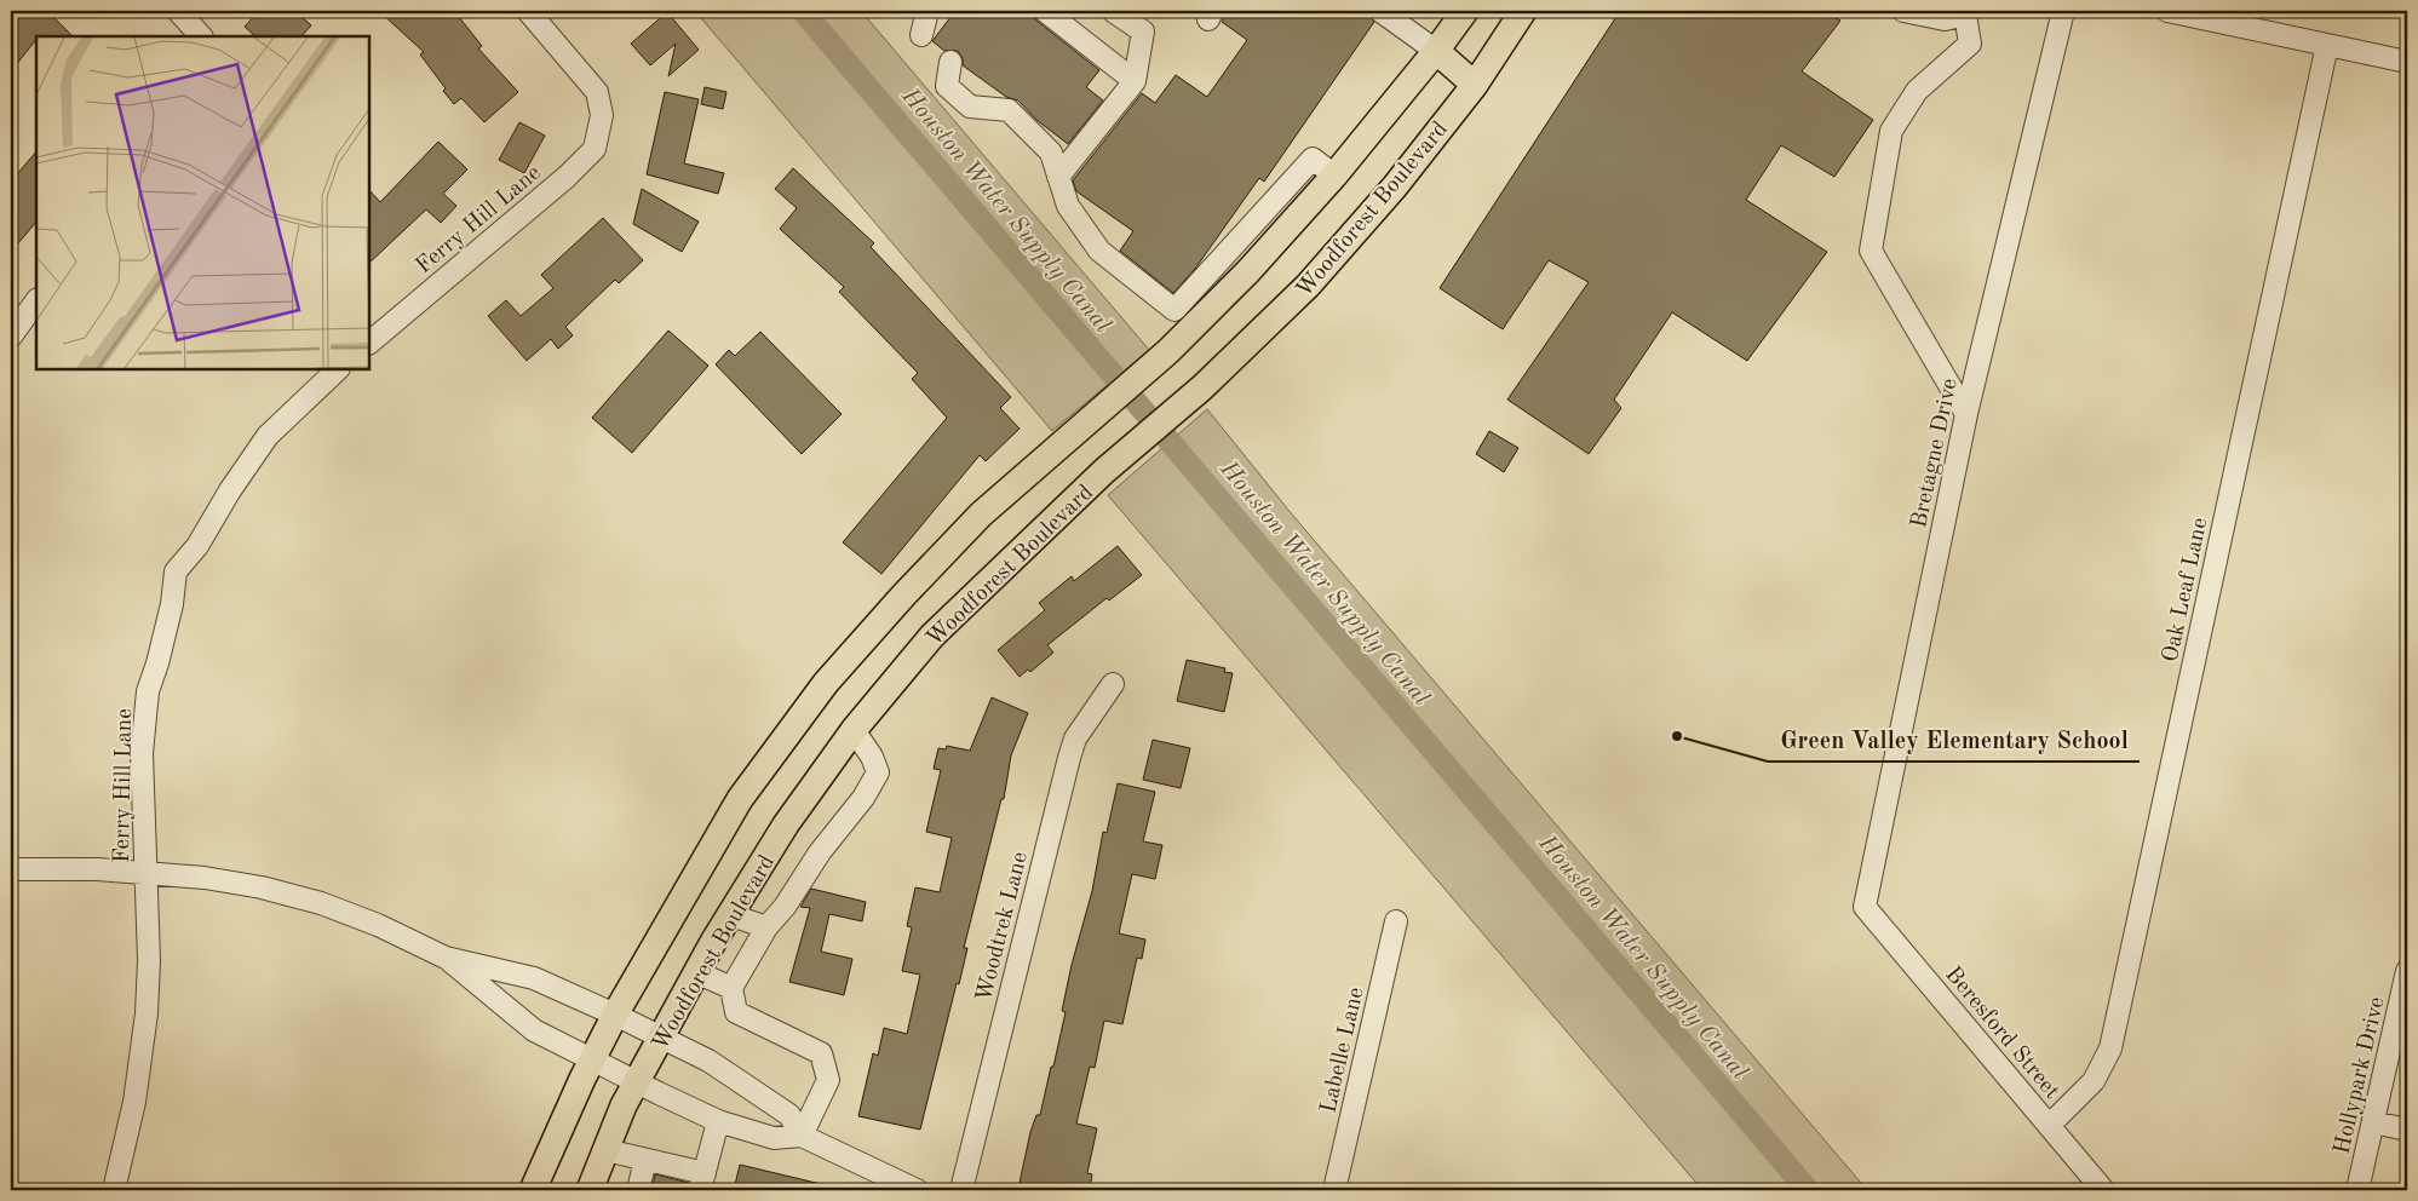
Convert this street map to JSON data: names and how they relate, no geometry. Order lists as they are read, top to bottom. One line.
{"streets":{"main road":["Woodforest Boulevard"],"street":["Ferry Hill Lane","Bretagne Drive","Oak Leaf Lane","Woodtrek Lane","Beresford Street","Labelle Lane","Hollypark Drive"]},"crossings":[["Bretagne Drive","Beresford Street"],["Oak Leaf Lane","Beresford Street"]],"water":["Houston Water Supply Canal"],"places":["Green Valley Elementary School"]}
